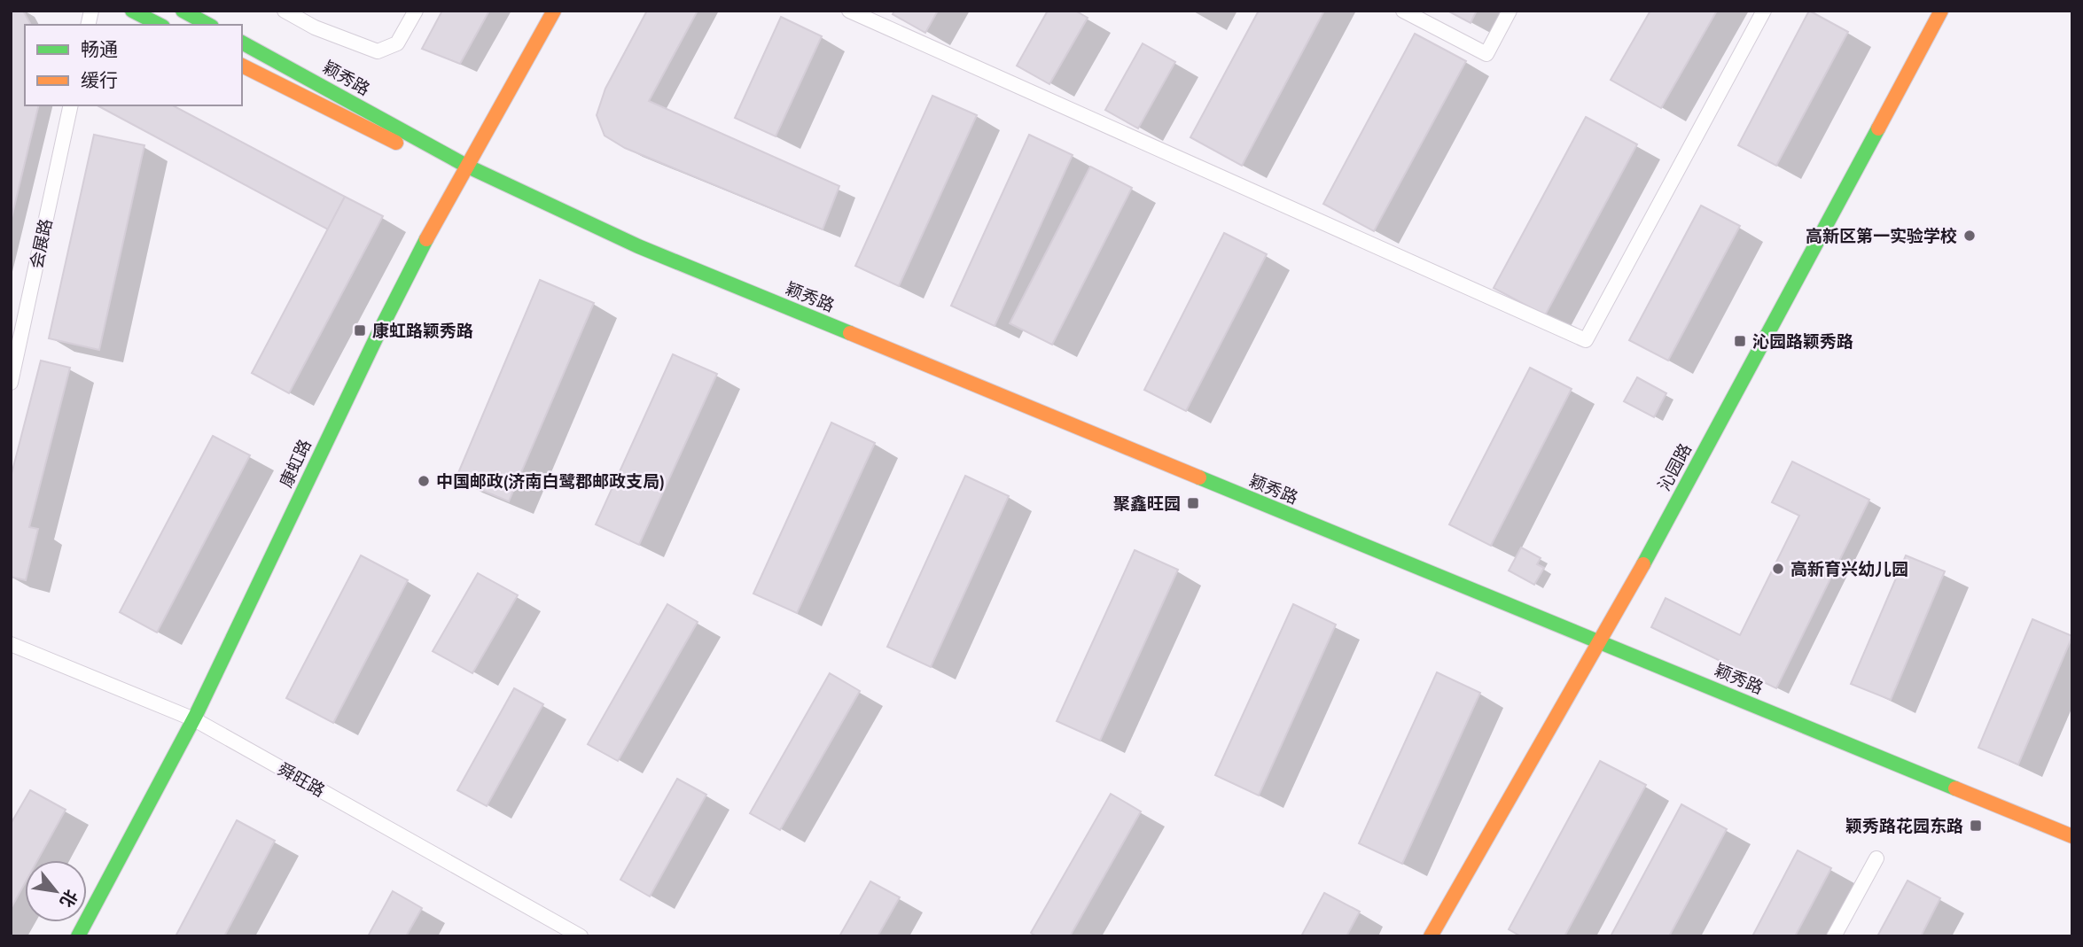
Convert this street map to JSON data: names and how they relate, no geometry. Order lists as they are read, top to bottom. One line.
{"streets":{"main road":["颖秀路","康虹路","沁园路"],"street":["会展路","舜旺路"]},"crossings":[["颖秀路","康虹路"],["颖秀路","沁园路"],["康虹路","舜旺路"]],"places":{"other":["高新区第一实验学校","中国邮政(济南白鹭郡邮政支局)","高新育兴幼儿园"],"transit":["康虹路颖秀路","沁园路颖秀路","聚鑫旺园","颖秀路花园东路"]},"legend":["畅通","缓行"],"north":"bottom right"}
